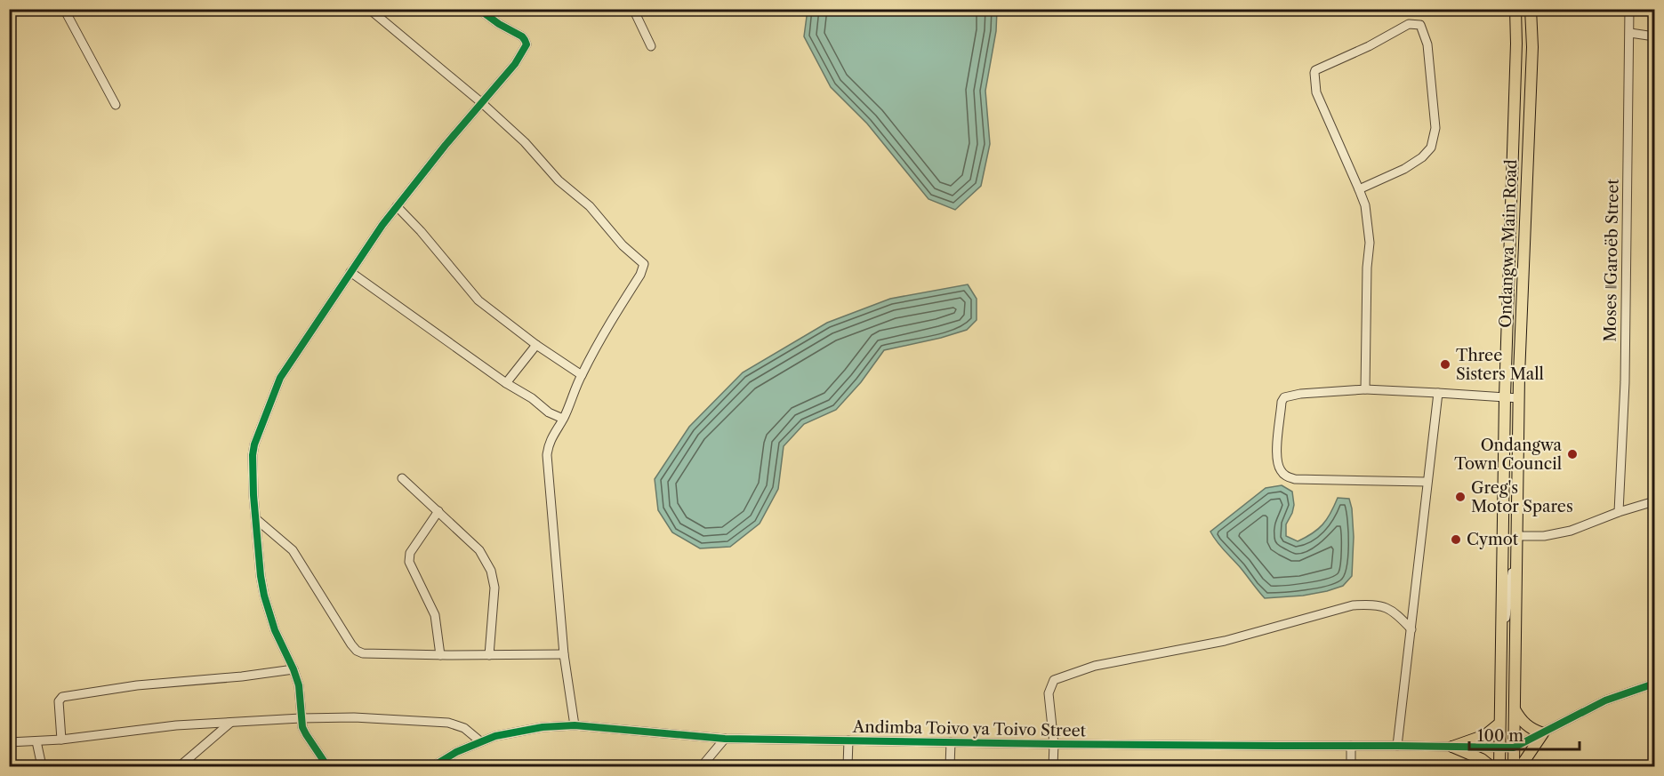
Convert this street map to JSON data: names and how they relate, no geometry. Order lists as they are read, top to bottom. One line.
{"streets":{"main road":["Ondangwa Main Road"],"street":["Moses ǁGaroëb Street","Andimba Toivo ya Toivo Street"]},"crossings":[["Ondangwa Main Road","Andimba Toivo ya Toivo Street"]],"places":["Three Sisters Mall","Ondangwa Town Council","Greg's Motor Spares","Cymot"],"scale_bar":"100 m"}
